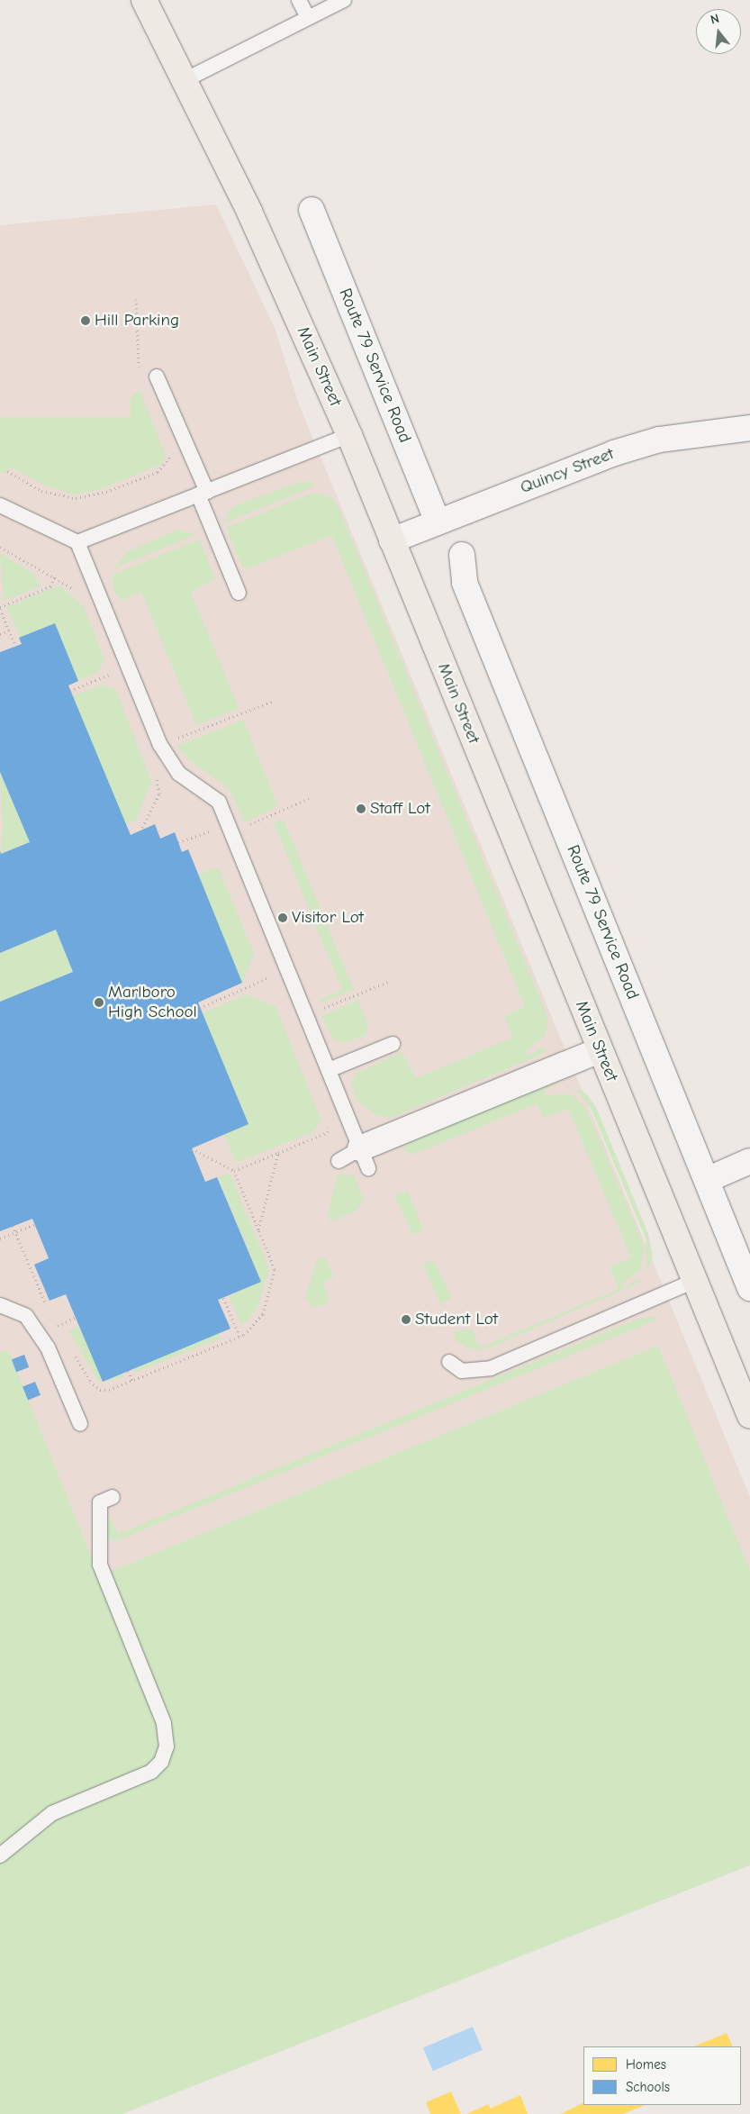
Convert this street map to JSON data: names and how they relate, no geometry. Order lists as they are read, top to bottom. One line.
{"streets":{"main road":["Main Street"],"street":["Route 79 Service Road","Quincy Street"]},"crossings":[["Route 79 Service Road","Quincy Street"],["Main Street","Quincy Street"]],"places":["Hill Parking","Staff Lot","Visitor Lot","Marlboro High School","Student Lot"],"legend":["Homes","Schools"],"north":"top"}
